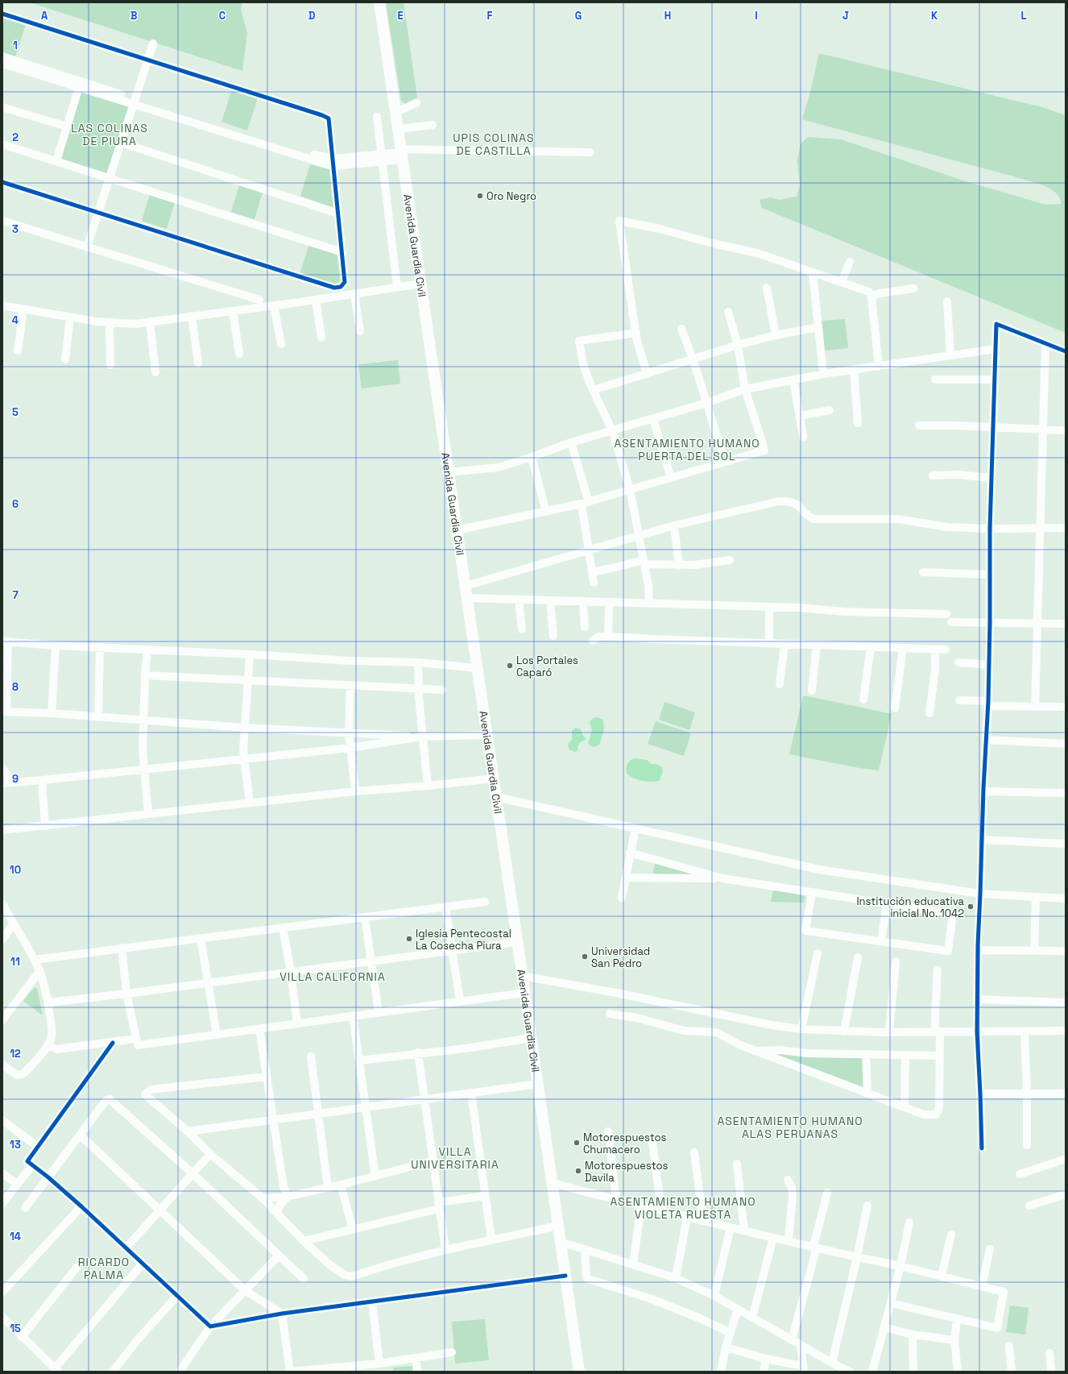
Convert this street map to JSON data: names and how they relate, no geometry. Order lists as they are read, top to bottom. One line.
{"streets":{"highway":["Avenida Guardia Civil"]},"districts":["LAS COLINAS DE PIURA","UPIS COLINAS DE CASTILLA","ASENTAMIENTO HUMANO PUERTA DEL SOL","VILLA CALIFORNIA","ASENTAMIENTO HUMANO ALAS PERUANAS","VILLA UNIVERSITARIA","ASENTAMIENTO HUMANO VIOLETA RUESTA","RICARDO PALMA"],"places":["Oro Negro","Los Portales Caparó","Institución educativa inicial No. 1042","Iglesia Pentecostal La Cosecha Piura","Universidad San Pedro","Motorespuestos Chumacero","Motorespuestos Davila"],"grid":{"columns":["A","B","C","D","E","F","G","H","I","J","K","L"],"rows":["1","2","3","4","5","6","7","8","9","10","11","12","13","14","15"]}}
